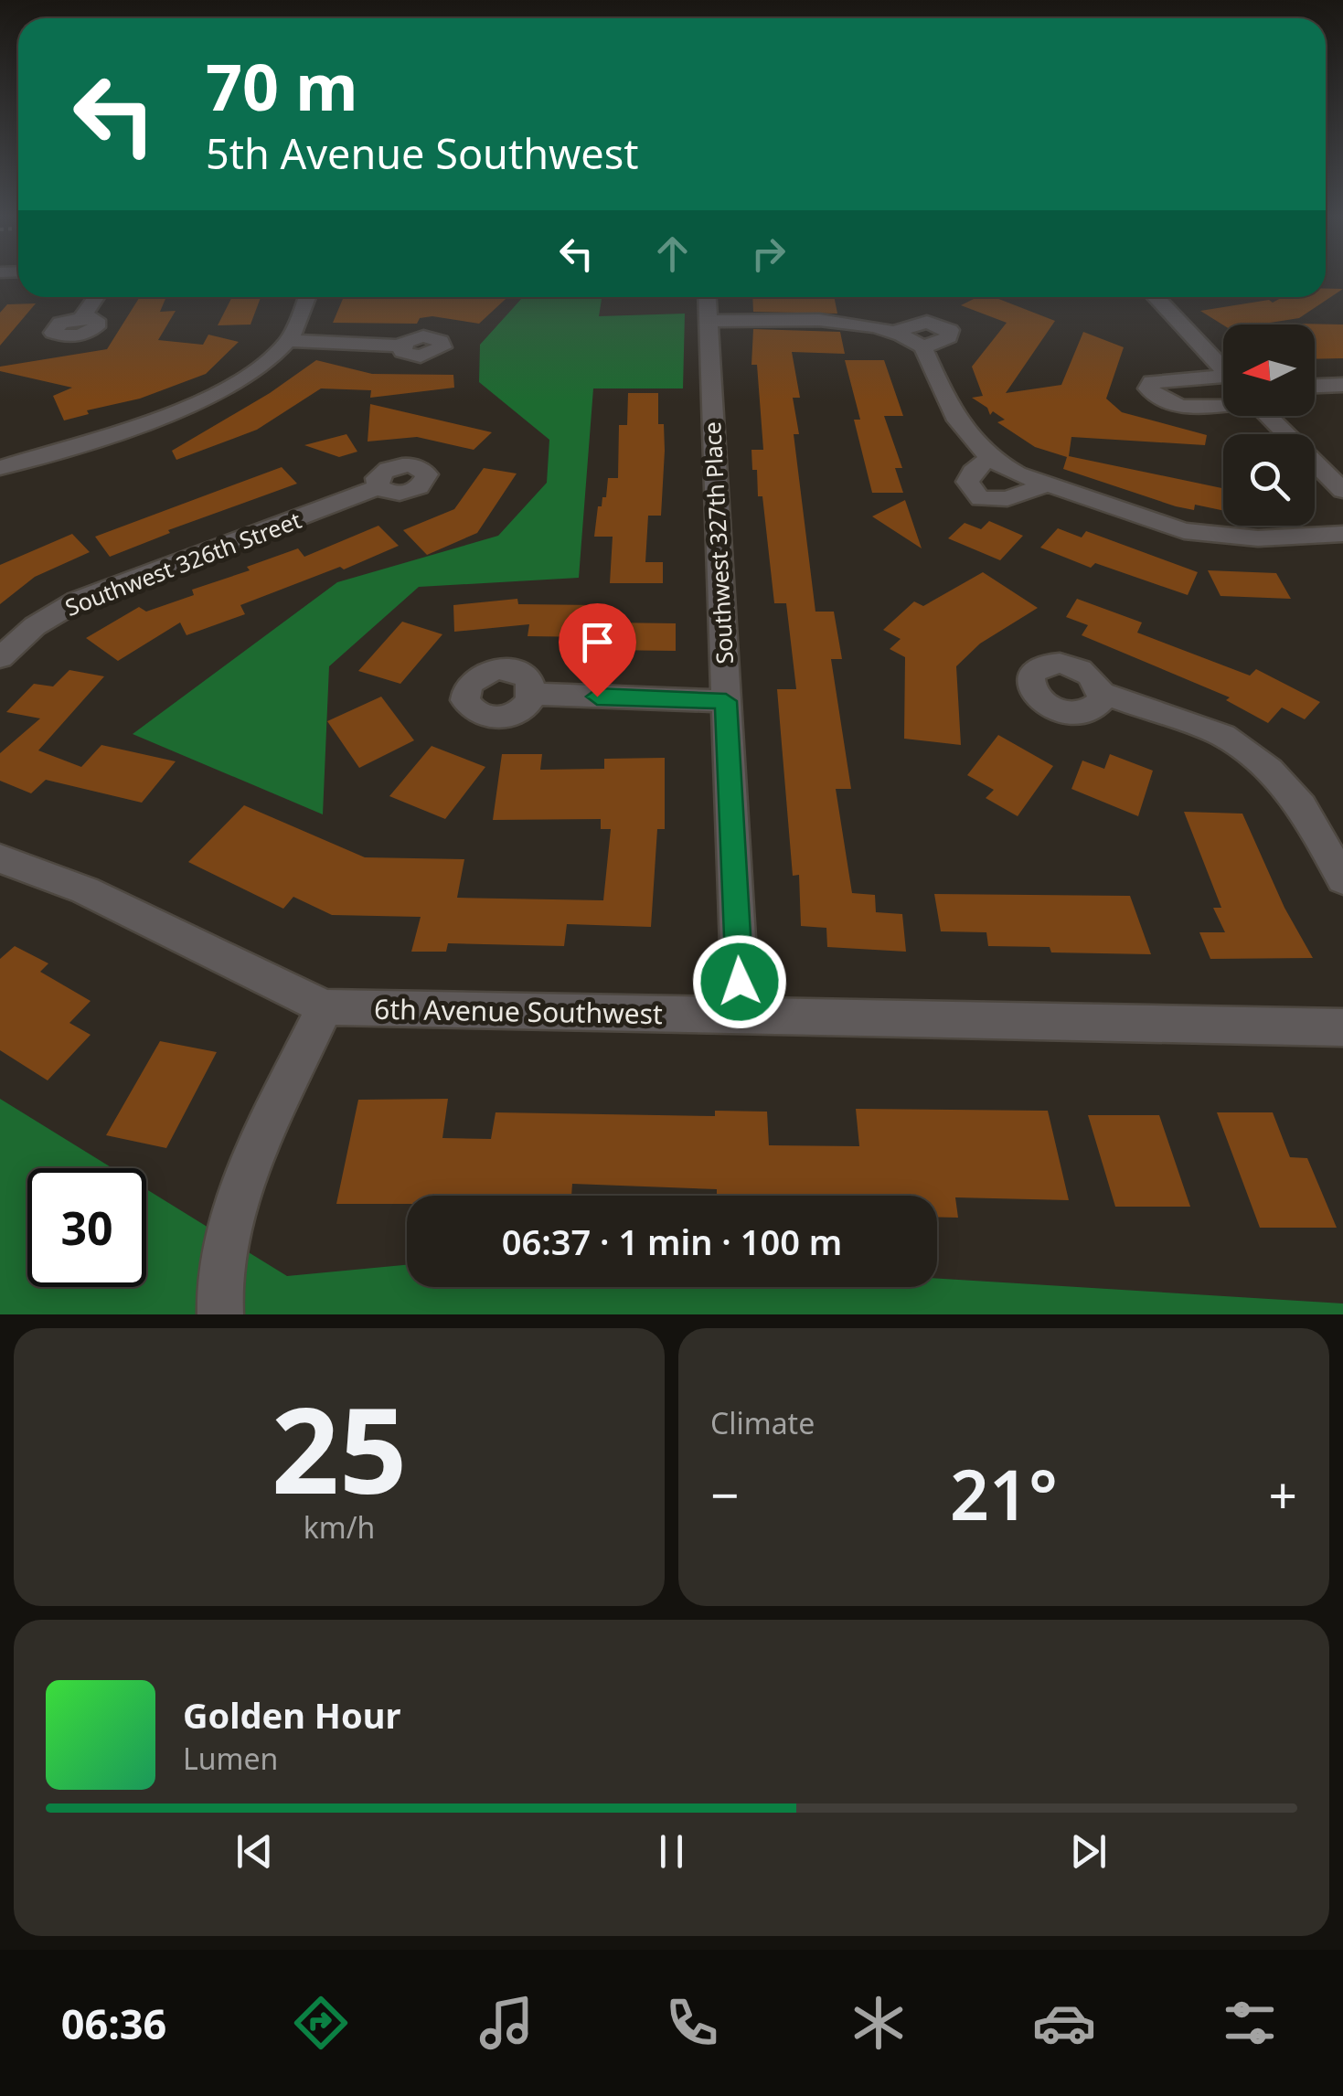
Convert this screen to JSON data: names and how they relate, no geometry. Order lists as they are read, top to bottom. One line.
{"streets":{"street":["Southwest 327th Place","Southwest 326th Street","6th Avenue Southwest"]},"crossings":[["Southwest 327th Place","6th Avenue Southwest"]],"north":"left","page":{"turn":["70 m","5th Avenue Southwest"],"limit":"30","trip":"06:37 · 1 min · 100 m","tile":[["25","km/h"],"Climate"],"heat":["−","21°","+"],"song":["Golden Hour","Lumen"],"tabs":"06:36"}}
